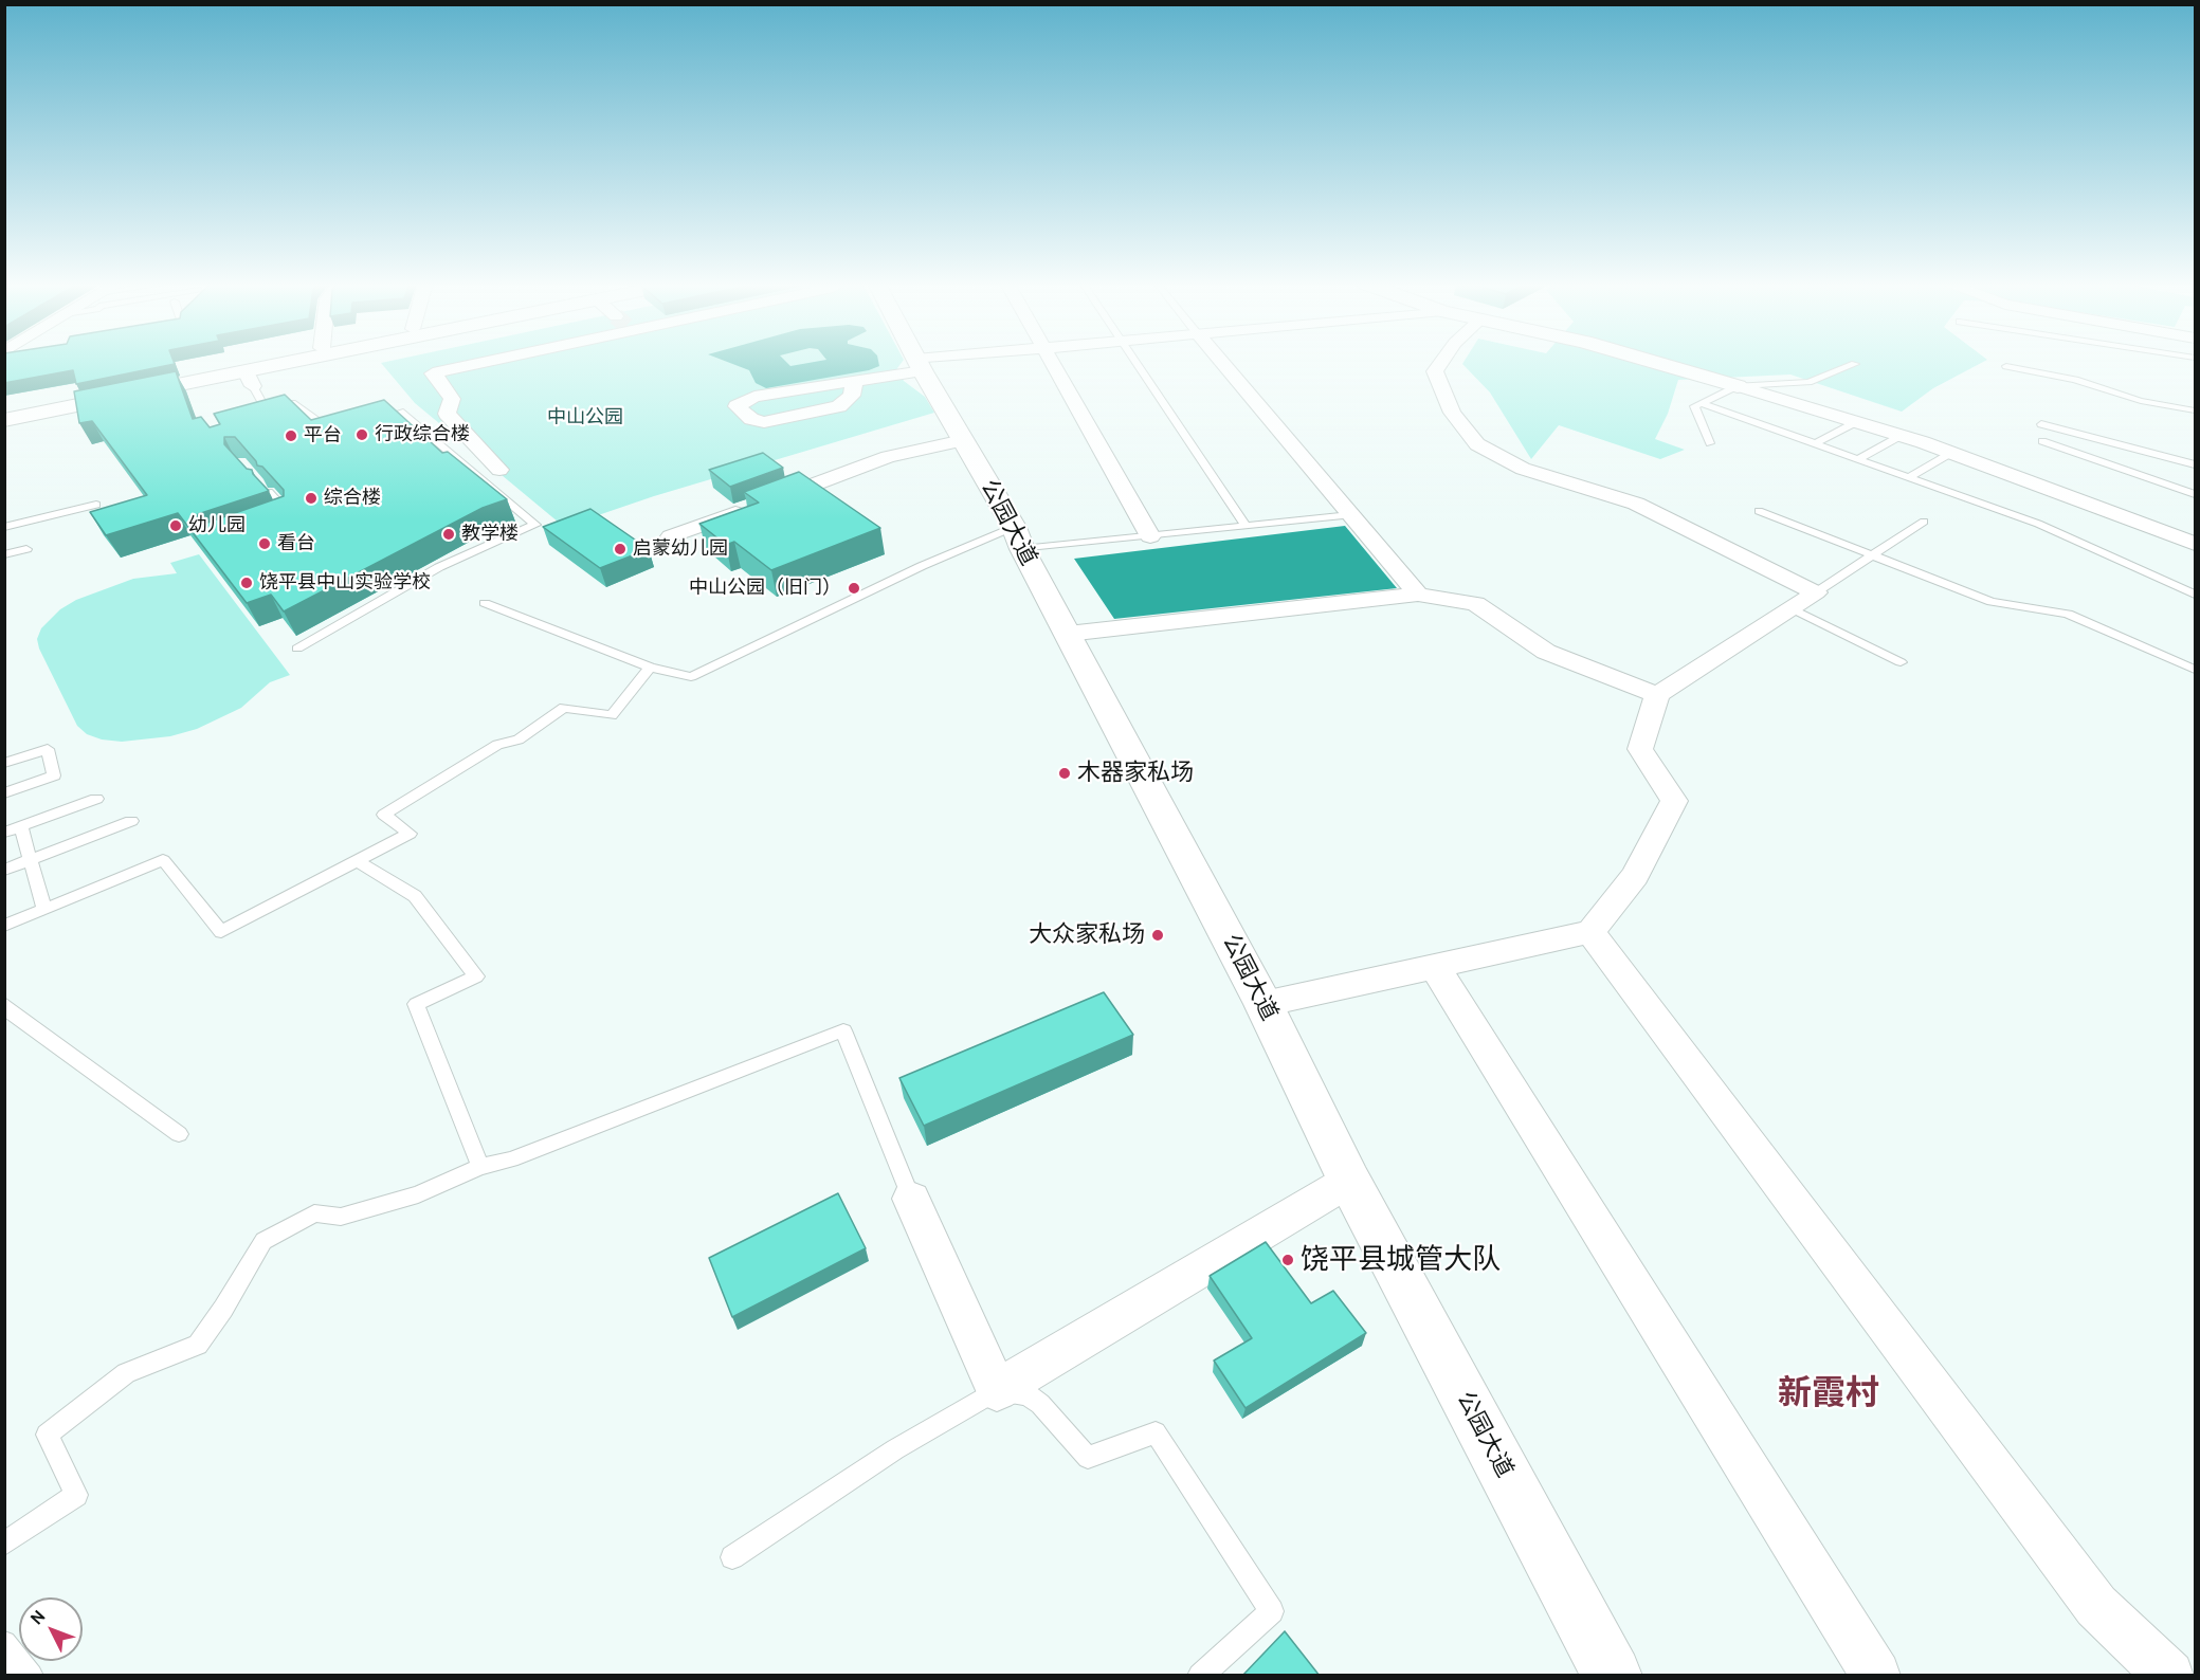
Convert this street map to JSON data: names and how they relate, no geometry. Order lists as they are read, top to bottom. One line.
{"streets":{"main road":["公园大道"]},"districts":["新霞村"],"parks":["中山公园"],"places":["行政综合楼","平台","综合楼","幼儿园","教学楼","看台","启蒙幼儿园","饶平县中山实验学校","中山公园（旧门）","木器家私场","大众家私场","饶平县城管大队"],"north":"top left"}
